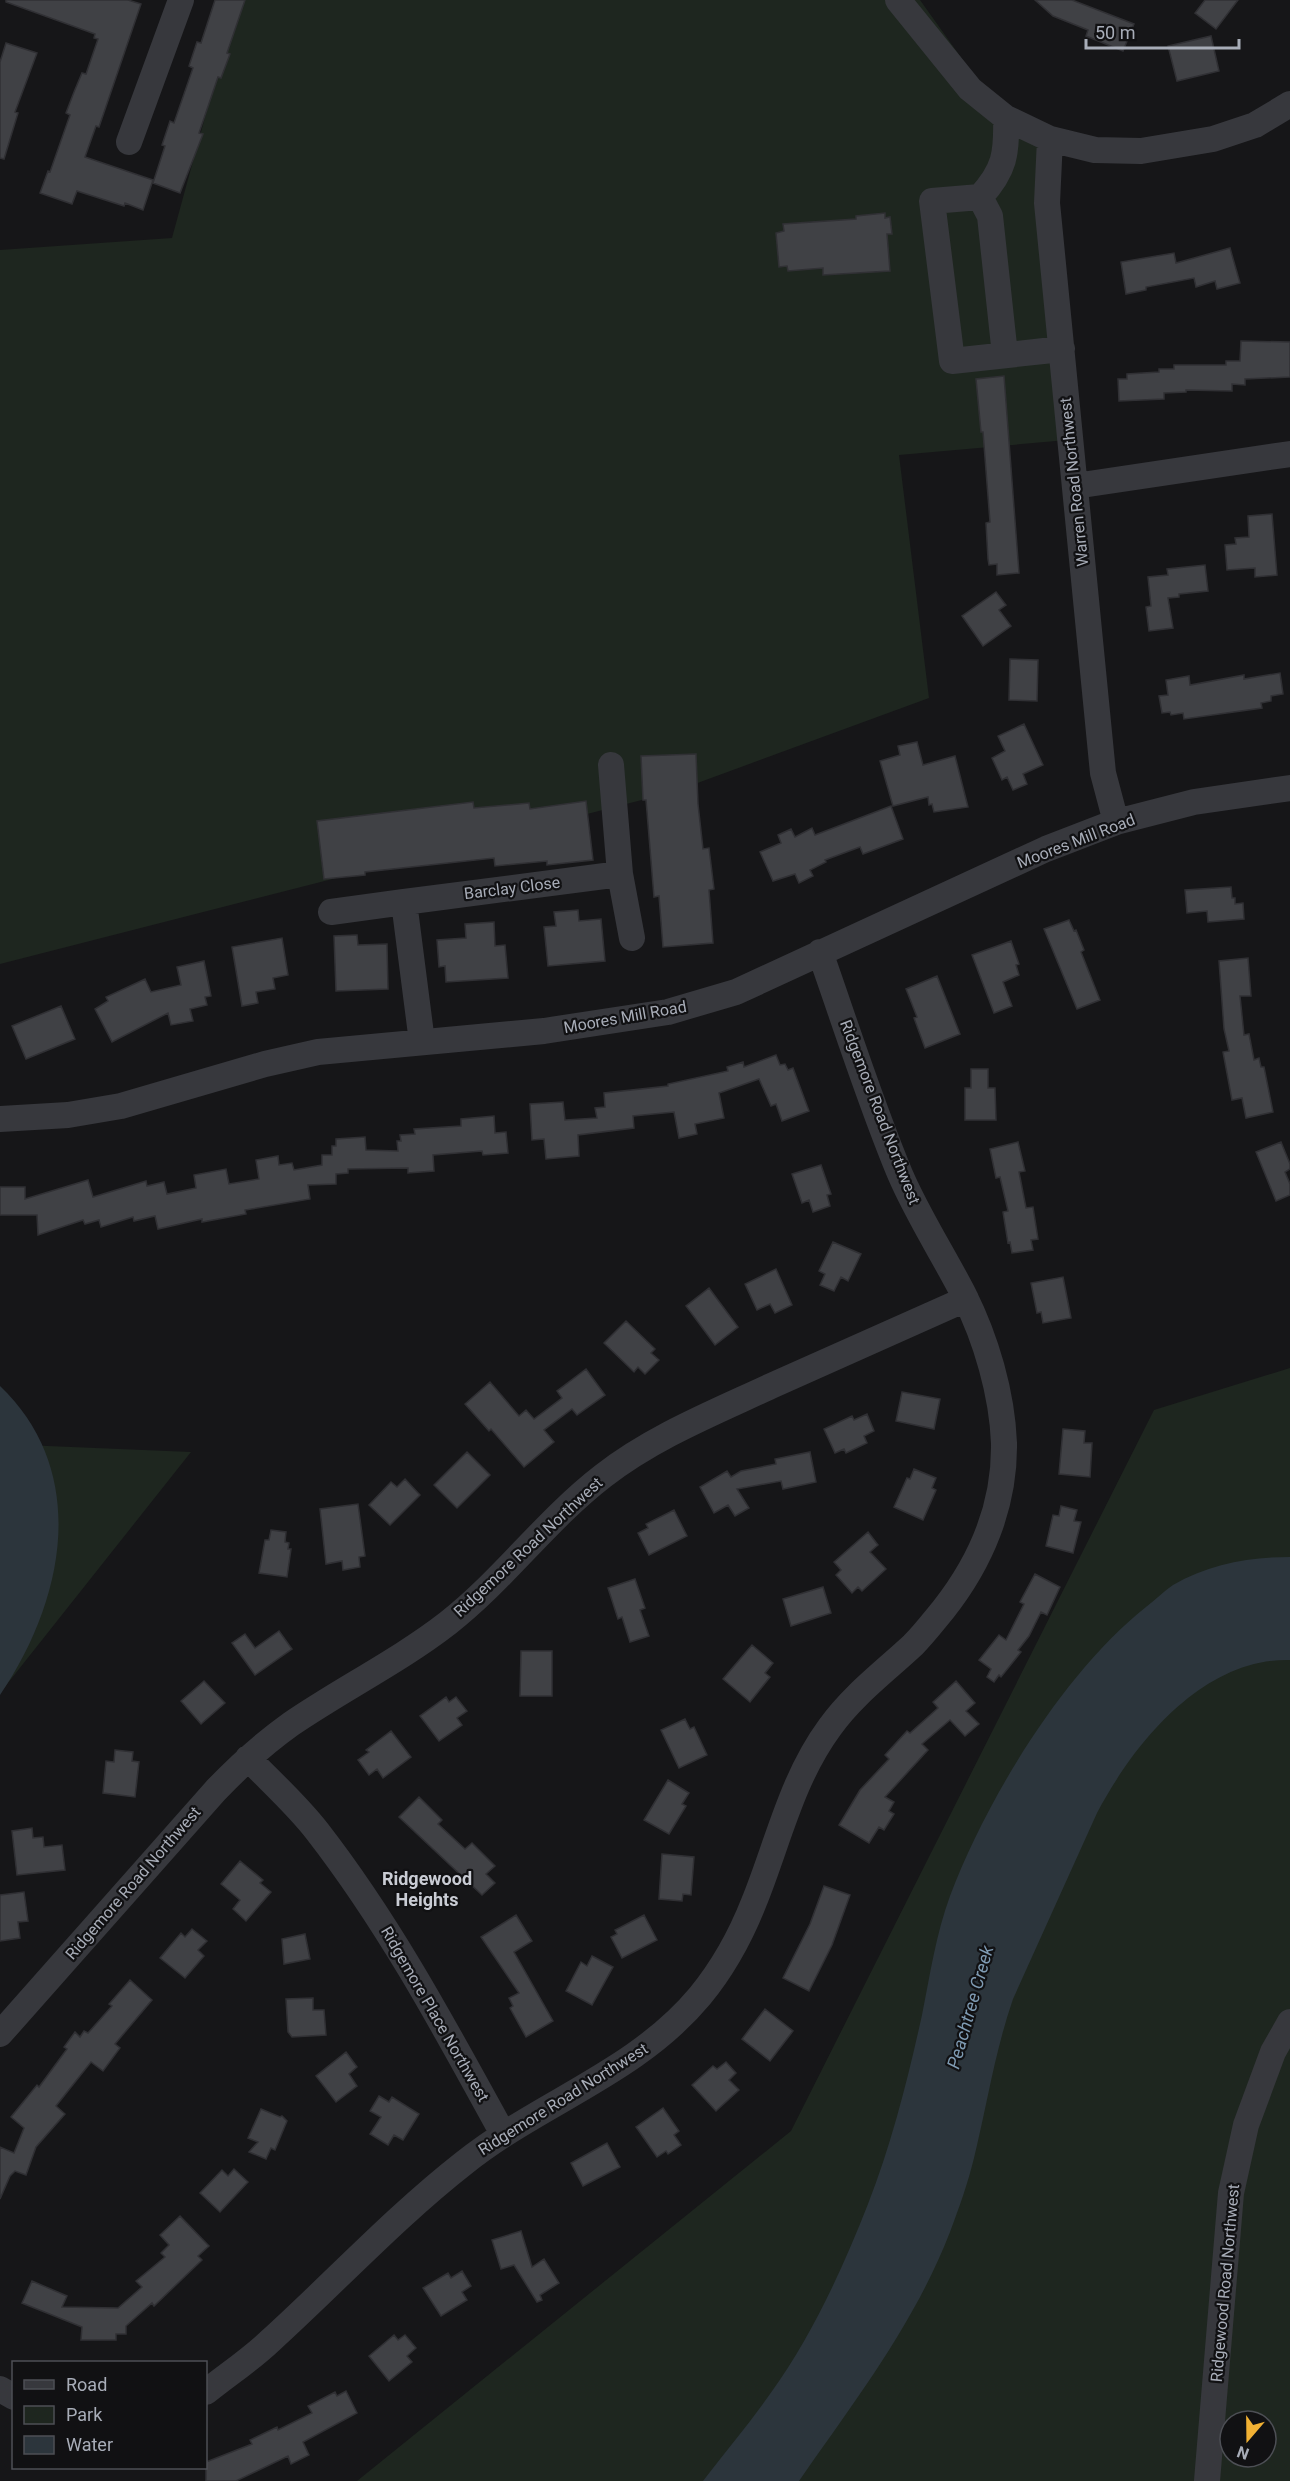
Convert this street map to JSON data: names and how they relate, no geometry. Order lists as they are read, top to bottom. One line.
{"streets":{"street":["Warren Road Northwest","Moores Mill Road","Barclay Close","Ridgemore Road Northwest","Ridgemore Place Northwest","Ridgewood Road Northwest"]},"crossings":[["Warren Road Northwest","Moores Mill Road"],["Moores Mill Road","Ridgemore Road Northwest"],["Ridgemore Road Northwest","Ridgemore Place Northwest"]],"districts":["Ridgewood Heights"],"water":["Peachtree Creek"],"legend":["Road","Park","Water"],"scale_bar":"50 m","north":"bottom"}
